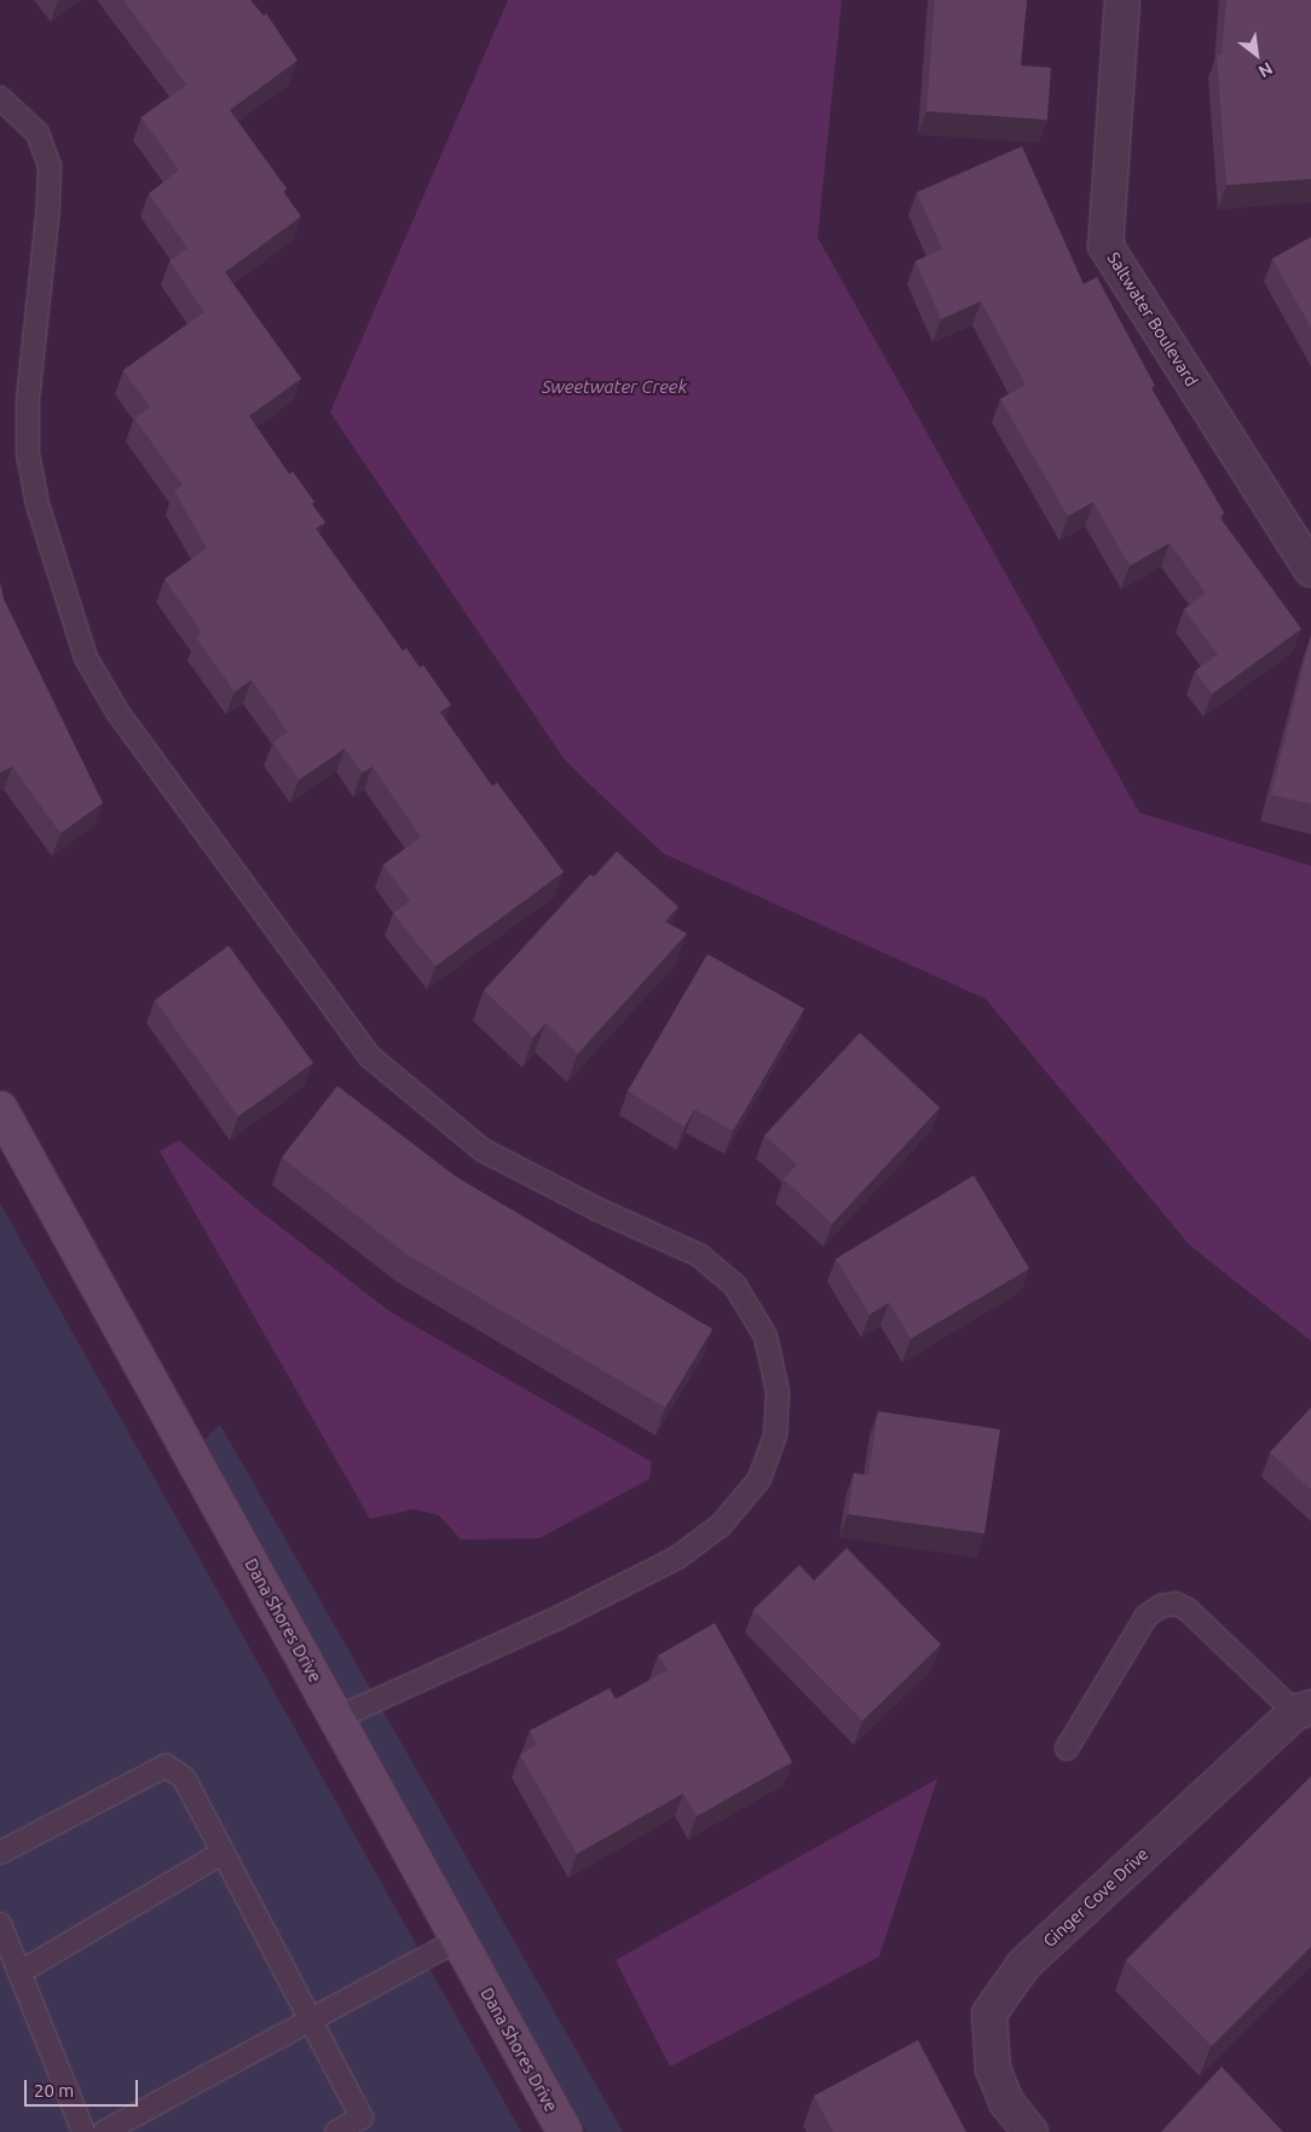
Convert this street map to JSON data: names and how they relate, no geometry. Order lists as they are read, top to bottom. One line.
{"streets":{"street":["Saltwater Boulevard","Dana Shores Drive","Ginger Cove Drive"]},"water":["Sweetwater Creek"],"scale_bar":"20 m","north":"bottom right"}
